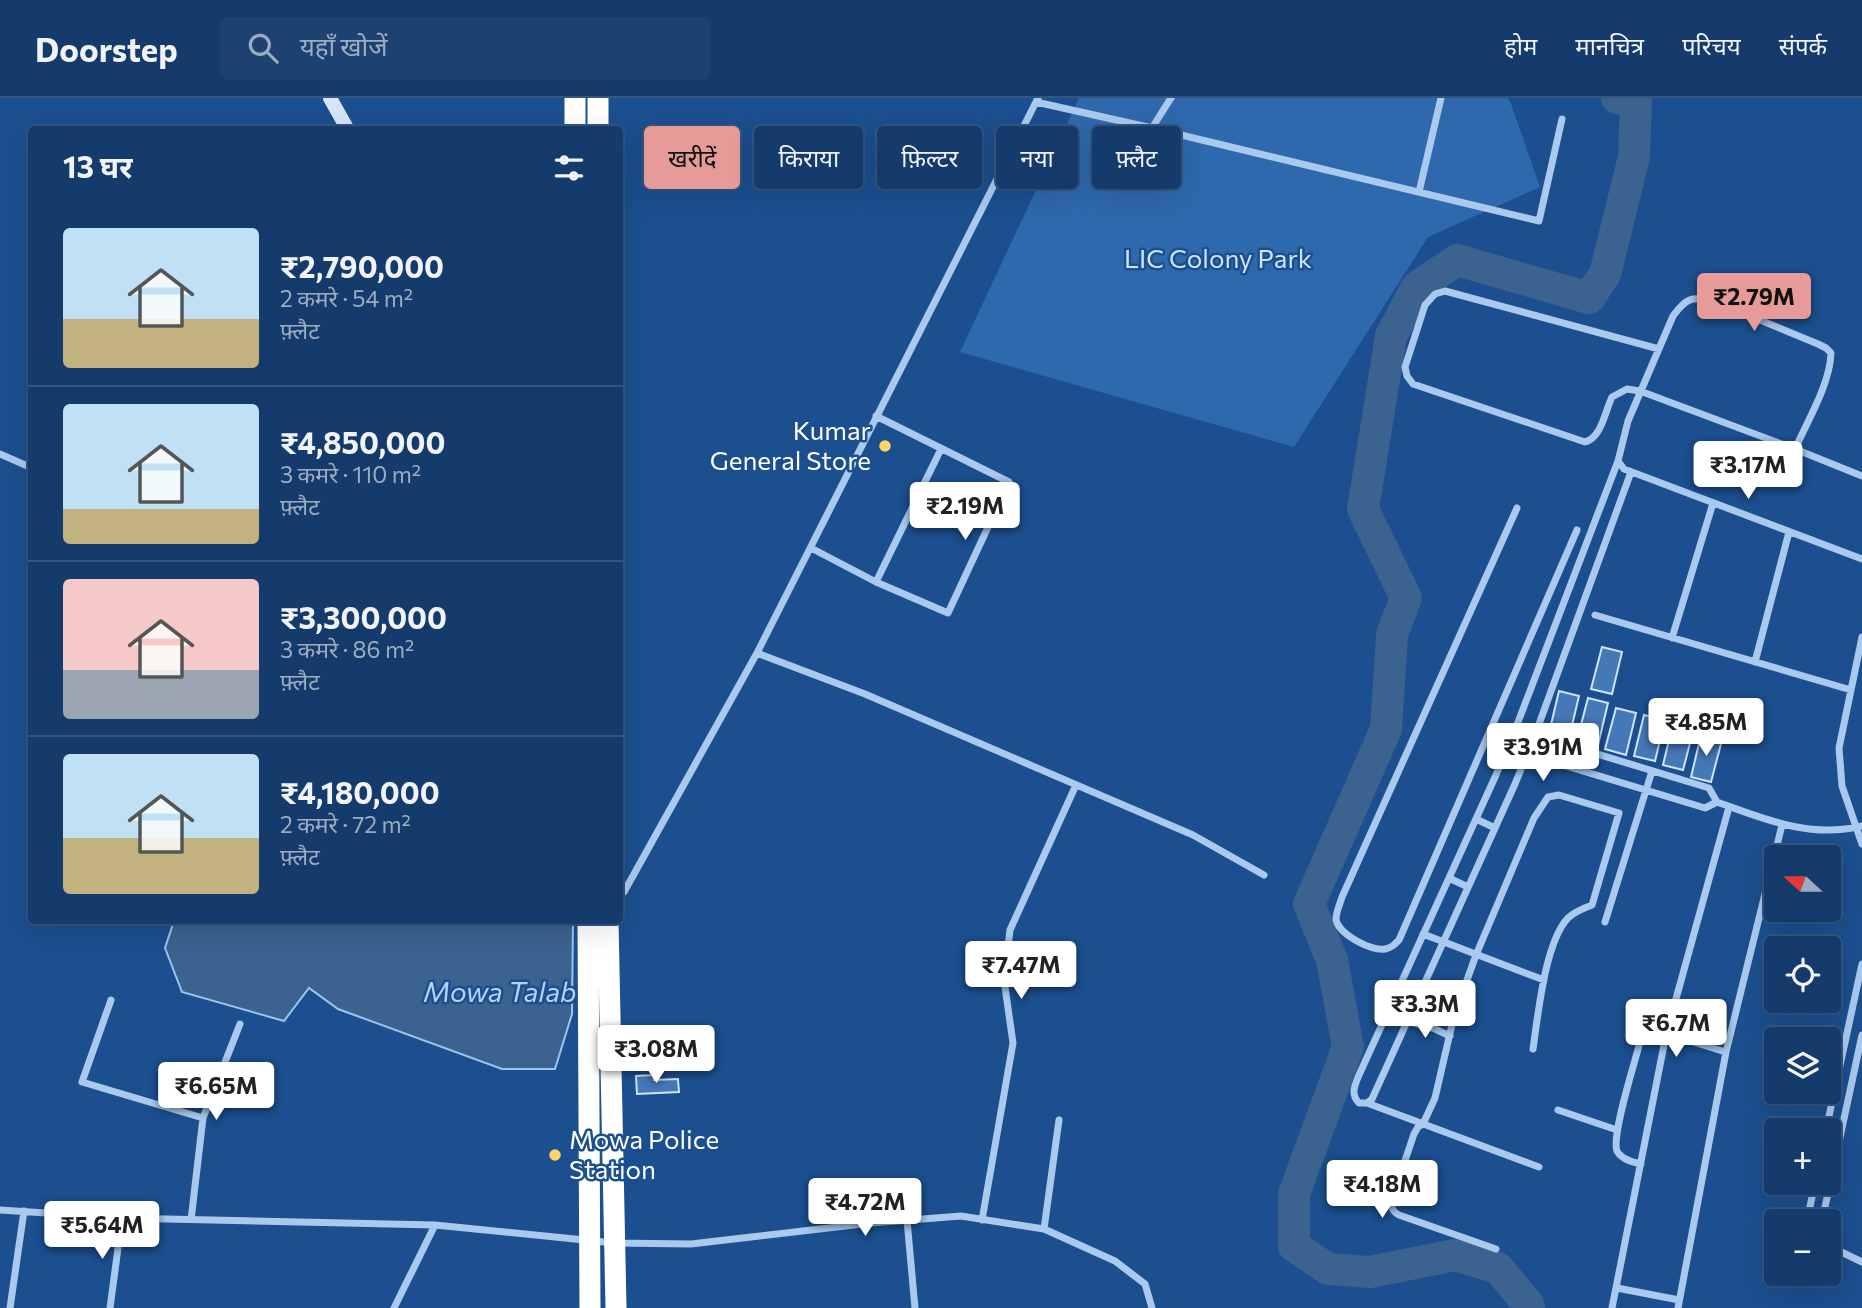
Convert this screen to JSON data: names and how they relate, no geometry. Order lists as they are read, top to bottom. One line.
{"water":["Mowa Talab"],"parks":["LIC Colony Park"],"places":["Kumar General Store","Mowa Police Station"],"north":"left","page":{"header":"Doorstep","search":"यहाँ खोजें","nav":["होम","मानचित्र","परिचय","संपर्क"],"chip":["खरीदें","किराया","फ़िल्टर","नया","फ़्लैट"],"heading":"13 घर","list":[{"name":"₹2,790,000","note":"2 कमरे · 54 m² · फ़्लैट"},{"name":"₹4,850,000","note":"3 कमरे · 110 m² · फ़्लैट"},{"name":"₹3,300,000","note":"3 कमरे · 86 m² · फ़्लैट"},{"name":"₹4,180,000","note":"2 कमरे · 72 m² · फ़्लैट"}],"price":["₹2.79M","₹3.17M","₹2.19M","₹4.85M","₹3.91M","₹7.47M","₹3.3M","₹6.7M","₹3.08M","₹6.65M","₹4.18M","₹4.72M","₹5.64M"],"map_buttons":["+","−"]}}
